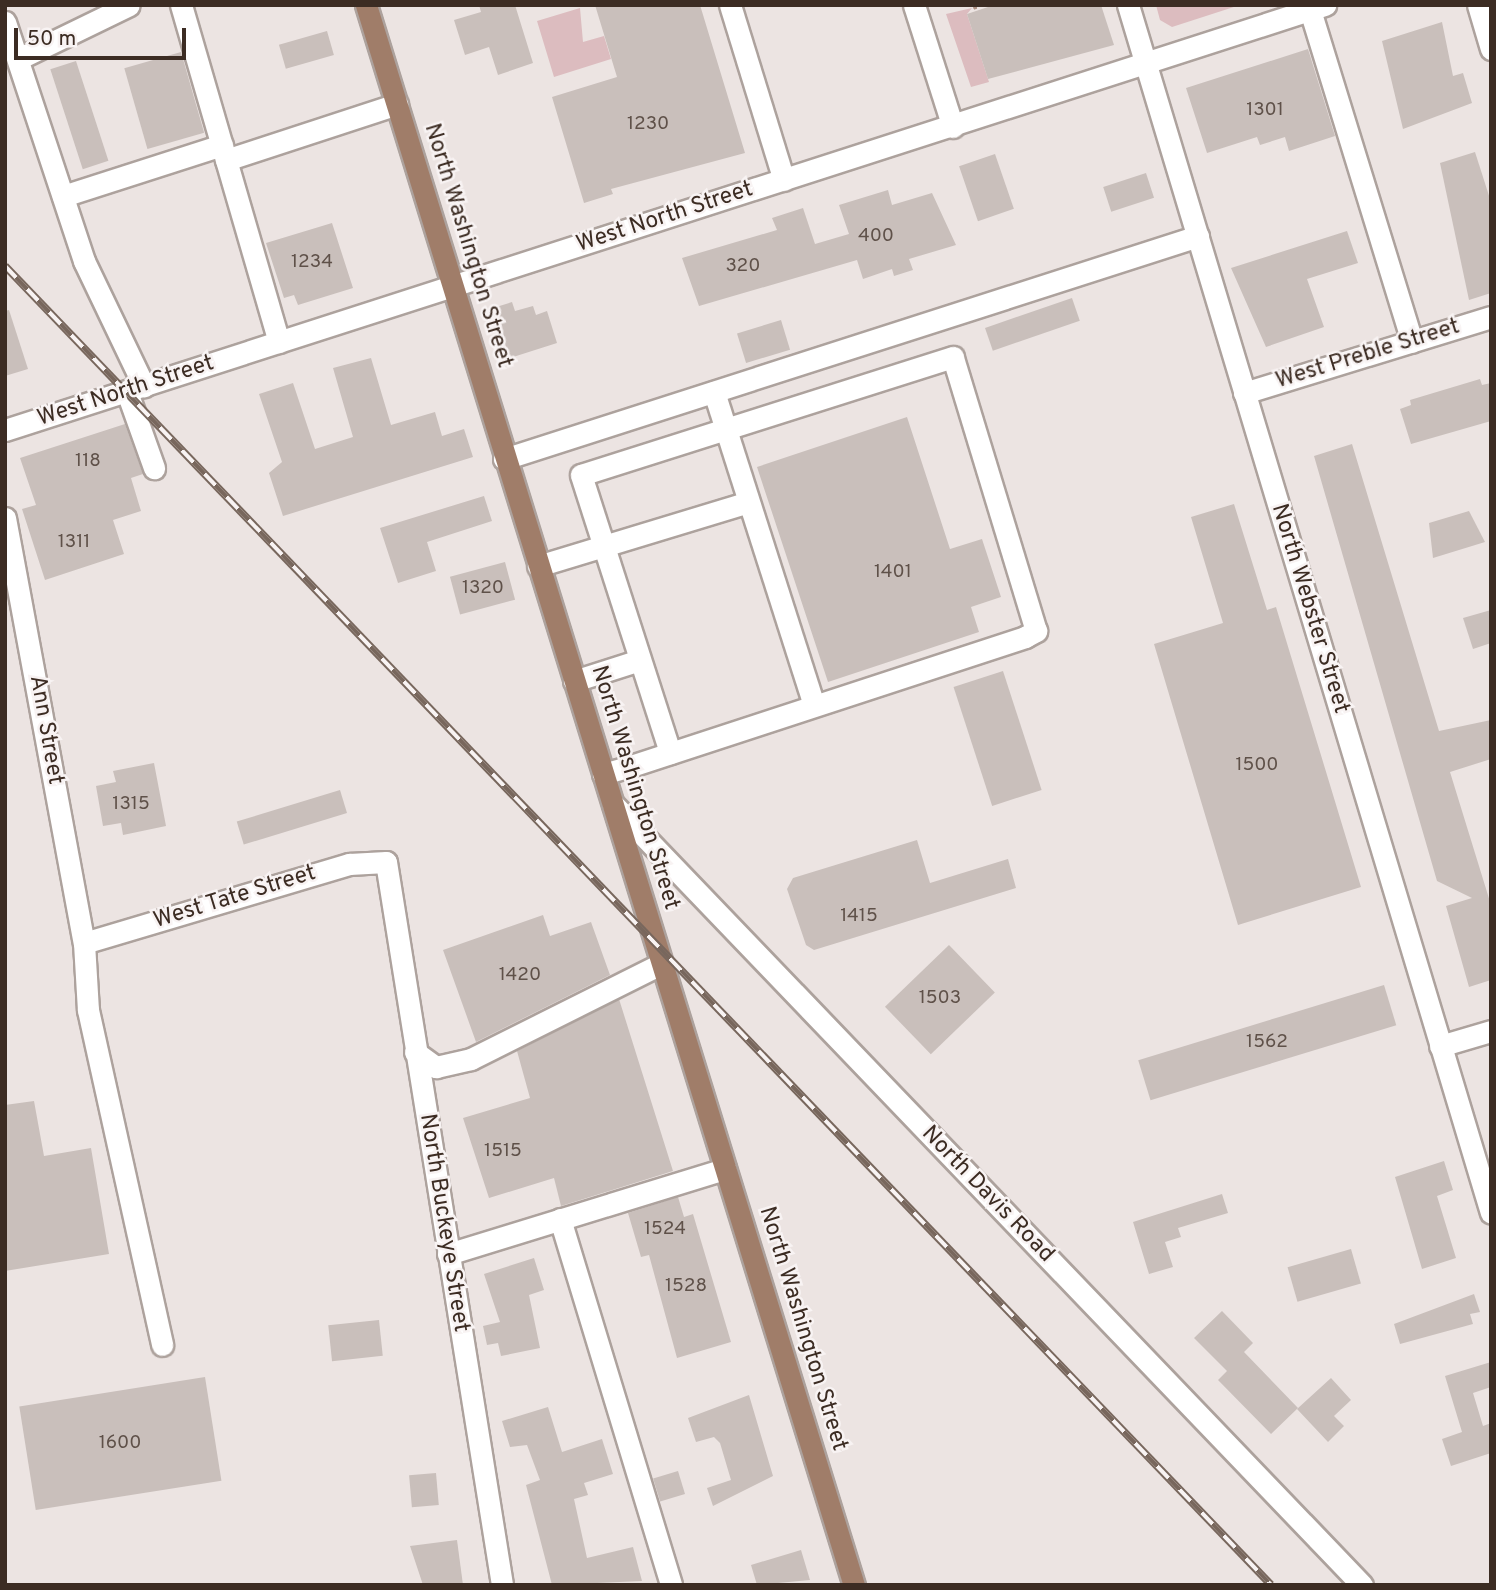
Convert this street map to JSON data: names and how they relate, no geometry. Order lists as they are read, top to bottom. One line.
{"streets":{"main road":["North Washington Street"],"street":["West North Street","West Preble Street","North Webster Street","Ann Street","West Tate Street","North Davis Road","North Buckeye Street"]},"crossings":[["West North Street","North Washington Street"],["West North Street","North Webster Street"],["North Washington Street","North Davis Road"],["West Preble Street","North Webster Street"],["Ann Street","West Tate Street"],["West Tate Street","North Buckeye Street"]],"house_numbers":["1301","1230","400","1234","320","118","1311","1401","1320","1500","1315","1415","1420","1503","1562","1515","1524","1528","1600"],"scale_bar":"50 m"}
